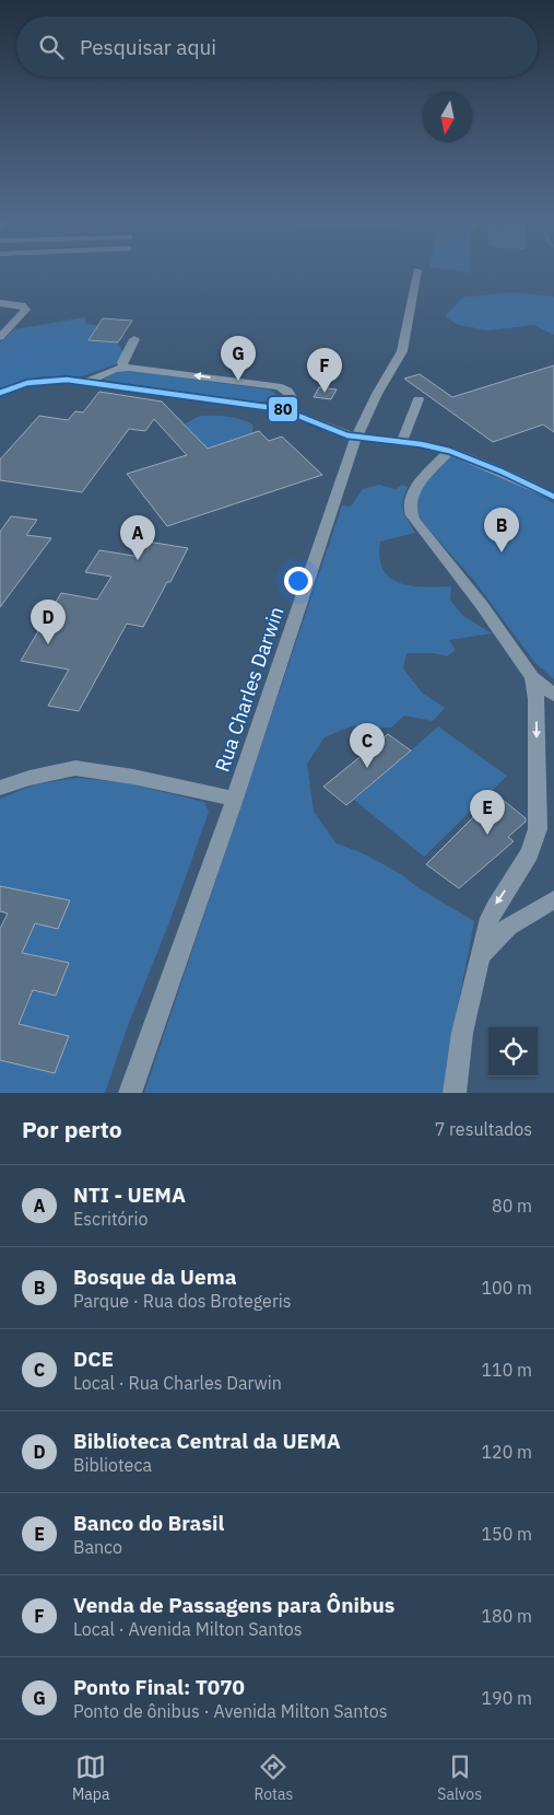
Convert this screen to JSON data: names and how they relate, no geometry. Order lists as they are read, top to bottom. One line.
{"streets":{"street":["Rua Charles Darwin"]},"lines":["transit line 80"],"north":"bottom","page":{"search":"Pesquisar aqui","pins":["G","F","B","A","D","C","E"],"heading":["Por perto","7 resultados"],"list":[{"mark":"A","name":"NTI - UEMA","note":"Escritório","value":"80 m"},{"mark":"B","name":"Bosque da Uema","note":"Parque · Rua dos Brotegeris","value":"100 m"},{"mark":"C","name":"DCE","note":"Local · Rua Charles Darwin","value":"110 m"},{"mark":"D","name":"Biblioteca Central da UEMA","note":"Biblioteca","value":"120 m"},{"mark":"E","name":"Banco do Brasil","note":"Banco","value":"150 m"},{"mark":"F","name":"Venda de Passagens para Ônibus","note":"Local · Avenida Milton Santos","value":"180 m"},{"mark":"G","name":"Ponto Final: T070","note":"Ponto de ônibus · Avenida Milton Santos","value":"190 m"}],"nav":["Mapa","Rotas","Salvos"]}}
